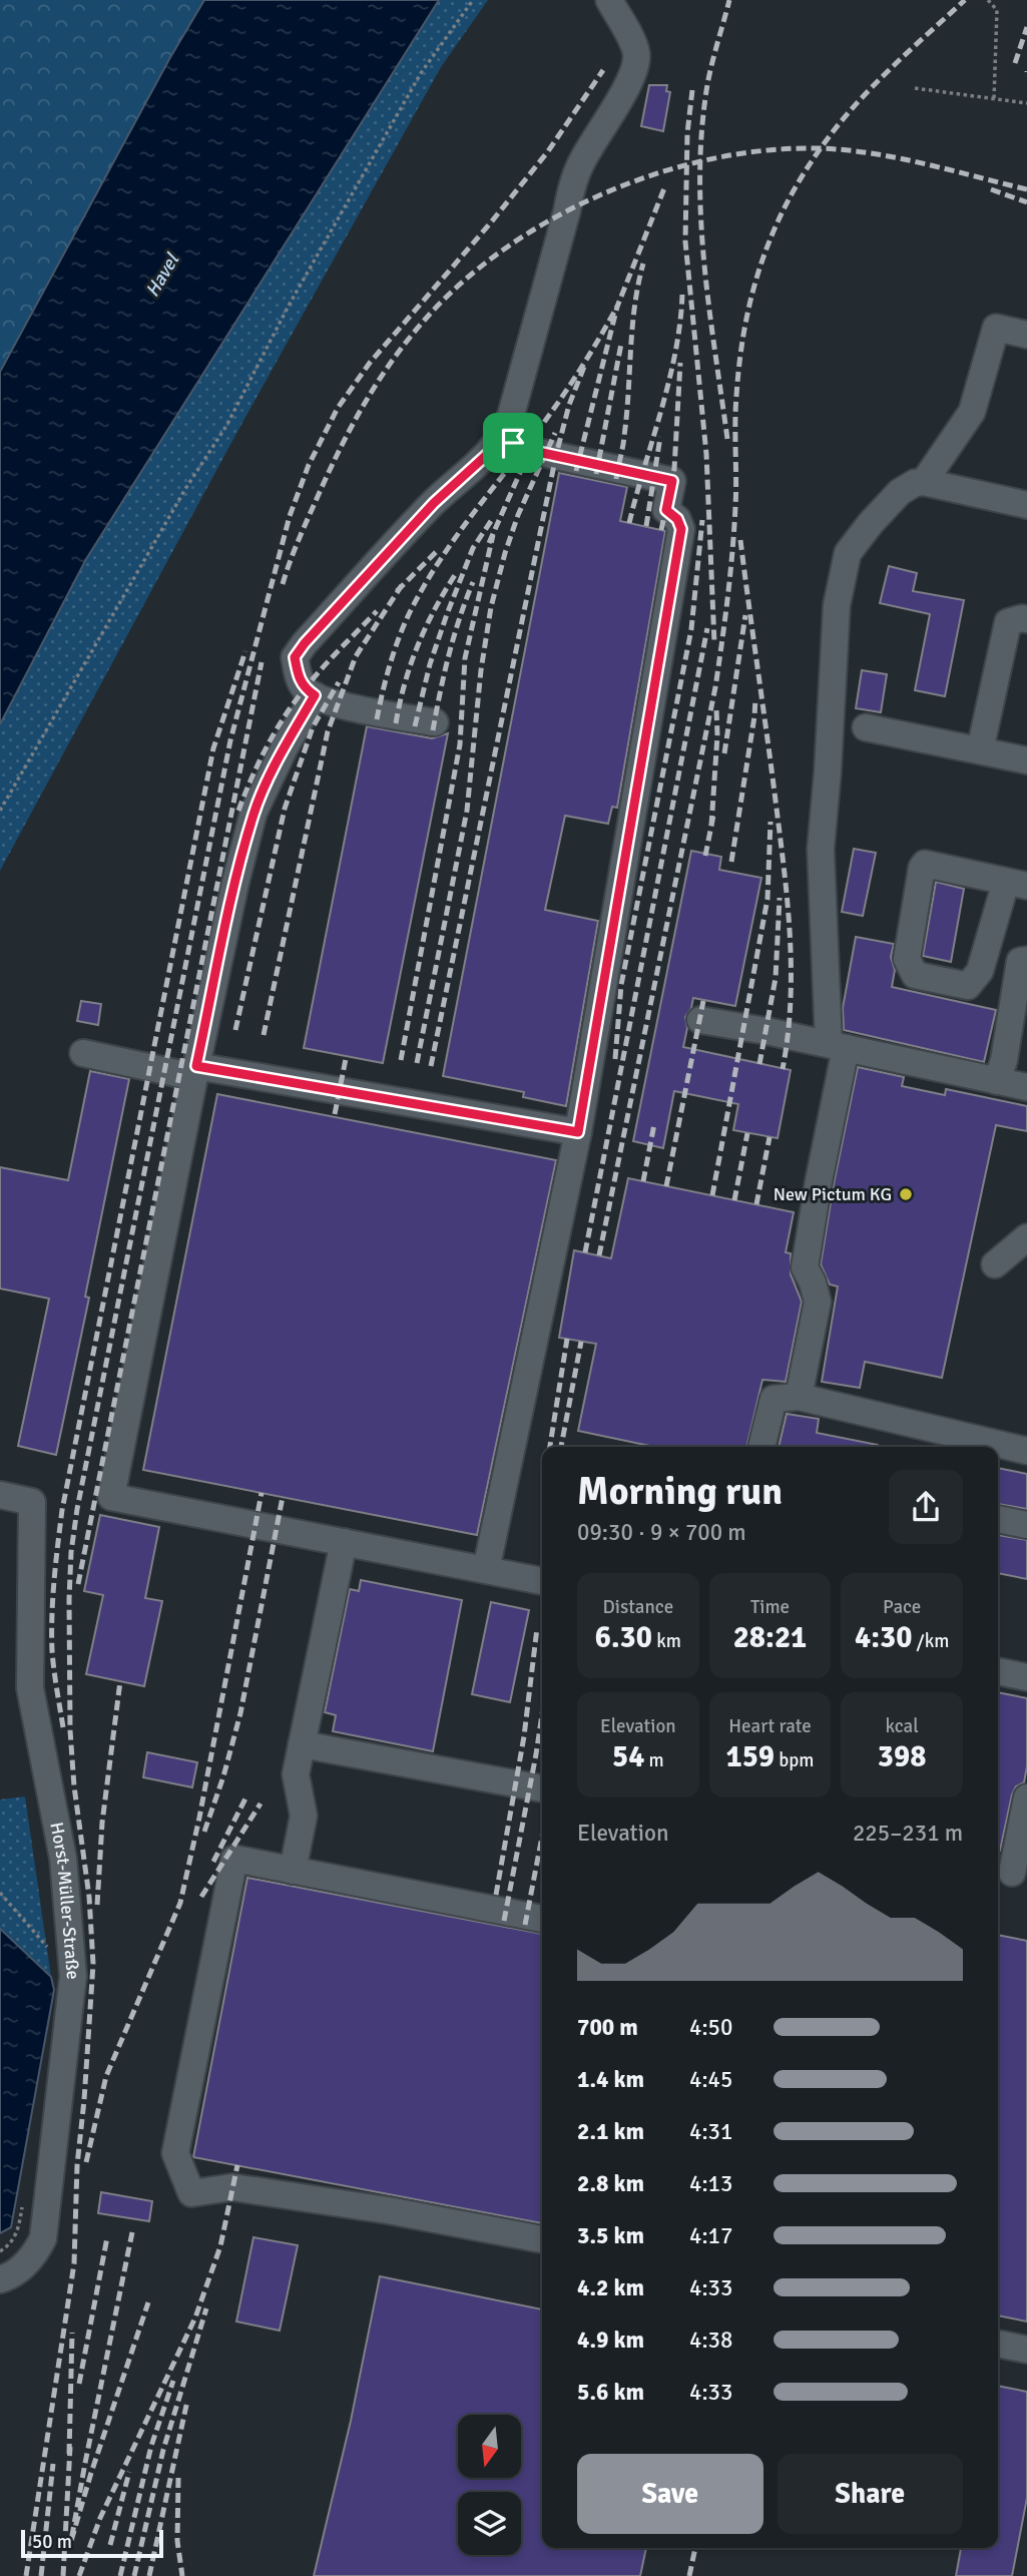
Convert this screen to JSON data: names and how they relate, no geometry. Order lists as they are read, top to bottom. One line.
{"streets":{"street":["Horst-Müller-Straße"]},"water":["Havel"],"places":["New Pictum KG"],"scale_bar":"50 m","north":"bottom","page":{"heading":["Morning run","09:30 · 9 × 700 m"],"stats":[["Distance","6.30 km"],["Time","28:21"],["Pace","4:30 /km"],["Elevation","54 m"],["Heart rate","159 bpm"],["kcal","398"]],"chart":["Elevation","225–231 m"],"list":[{"name":"700 m","note":"4:50"},{"name":"1.4 km","note":"4:45"},{"name":"2.1 km","note":"4:31"},{"name":"2.8 km","note":"4:13"},{"name":"3.5 km","note":"4:17"},{"name":"4.2 km","note":"4:33"},{"name":"4.9 km","note":"4:38"},{"name":"5.6 km","note":"4:33"}],"buttons":["Save","Share"],"scale":"50 m"}}
